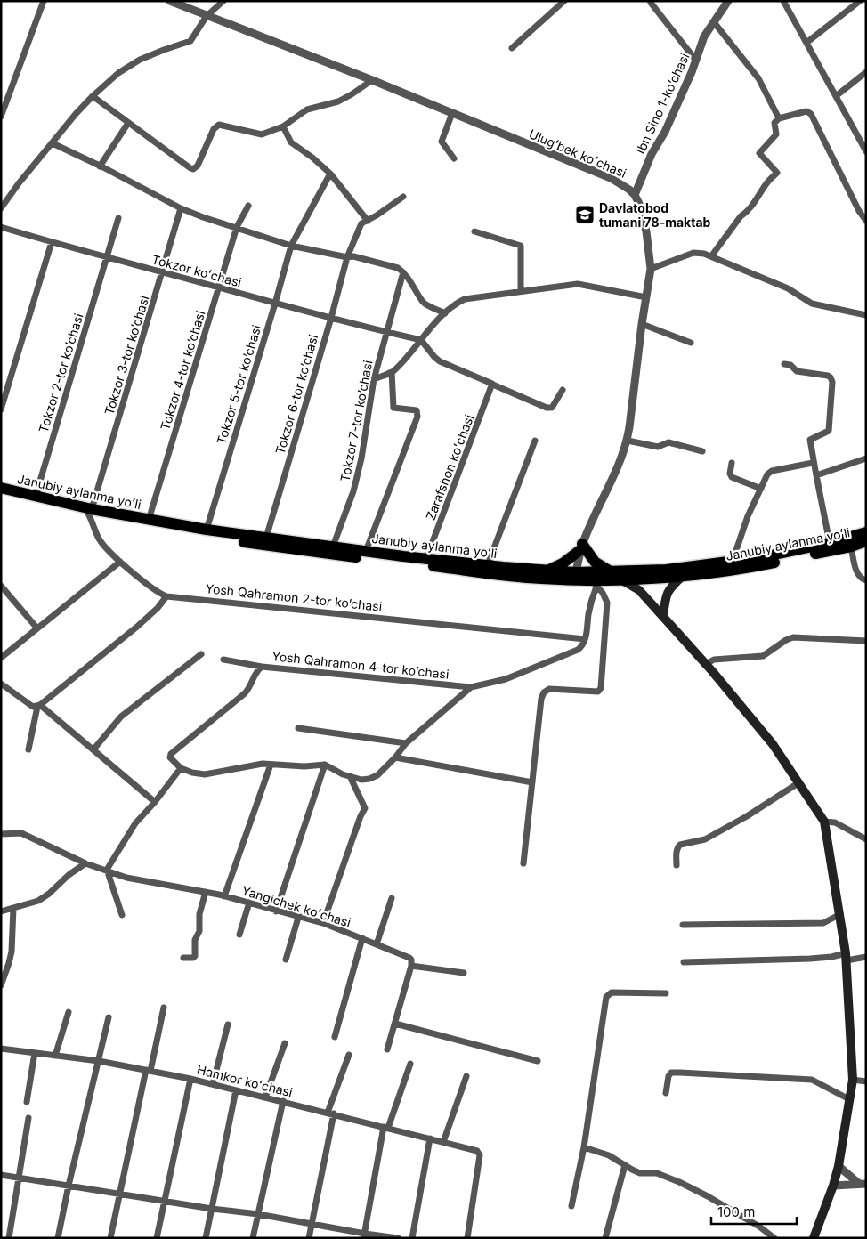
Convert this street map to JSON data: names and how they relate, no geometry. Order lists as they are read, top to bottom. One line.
{"streets":{"highway":["Janubiy aylanma yoʻli"],"street":["Ibn Sino 1-koʼchasi","Ulugʻbek koʻchasi","Tokzor koʻchasi","Tokzor 3-tor koʼchasi","Tokzor 4-tor koʼchasi","Tokzor 2-tor koʼchasi","Tokzor 5-tor koʼchasi","Tokzor 6-tor koʼchasi","Tokzor 7-tor koʼchasi","Zarafshon koʻchasi","Yosh Qahramon 2-tor koʼchasi","Yosh Qahramon 4-tor koʼchasi","Yangichek koʻchasi","Hamkor koʻchasi"]},"crossings":[["Ibn Sino 1-koʼchasi","Ulugʻbek koʻchasi"],["Tokzor koʻchasi","Tokzor 3-tor koʼchasi"],["Tokzor koʻchasi","Tokzor 4-tor koʼchasi"],["Tokzor koʻchasi","Tokzor 2-tor koʼchasi"],["Tokzor koʻchasi","Tokzor 5-tor koʼchasi"],["Tokzor koʻchasi","Tokzor 6-tor koʼchasi"],["Tokzor koʻchasi","Tokzor 7-tor koʼchasi"],["Tokzor 3-tor koʼchasi","Janubiy aylanma yoʻli"],["Tokzor 4-tor koʼchasi","Janubiy aylanma yoʻli"],["Tokzor 2-tor koʼchasi","Janubiy aylanma yoʻli"],["Tokzor 5-tor koʼchasi","Janubiy aylanma yoʻli"],["Tokzor 6-tor koʼchasi","Janubiy aylanma yoʻli"],["Tokzor 7-tor koʼchasi","Janubiy aylanma yoʻli"],["Zarafshon koʻchasi","Janubiy aylanma yoʻli"]],"places":{"school or university":["Davlatobod tumani 78-maktab"]},"scale_bar":"100 m"}
